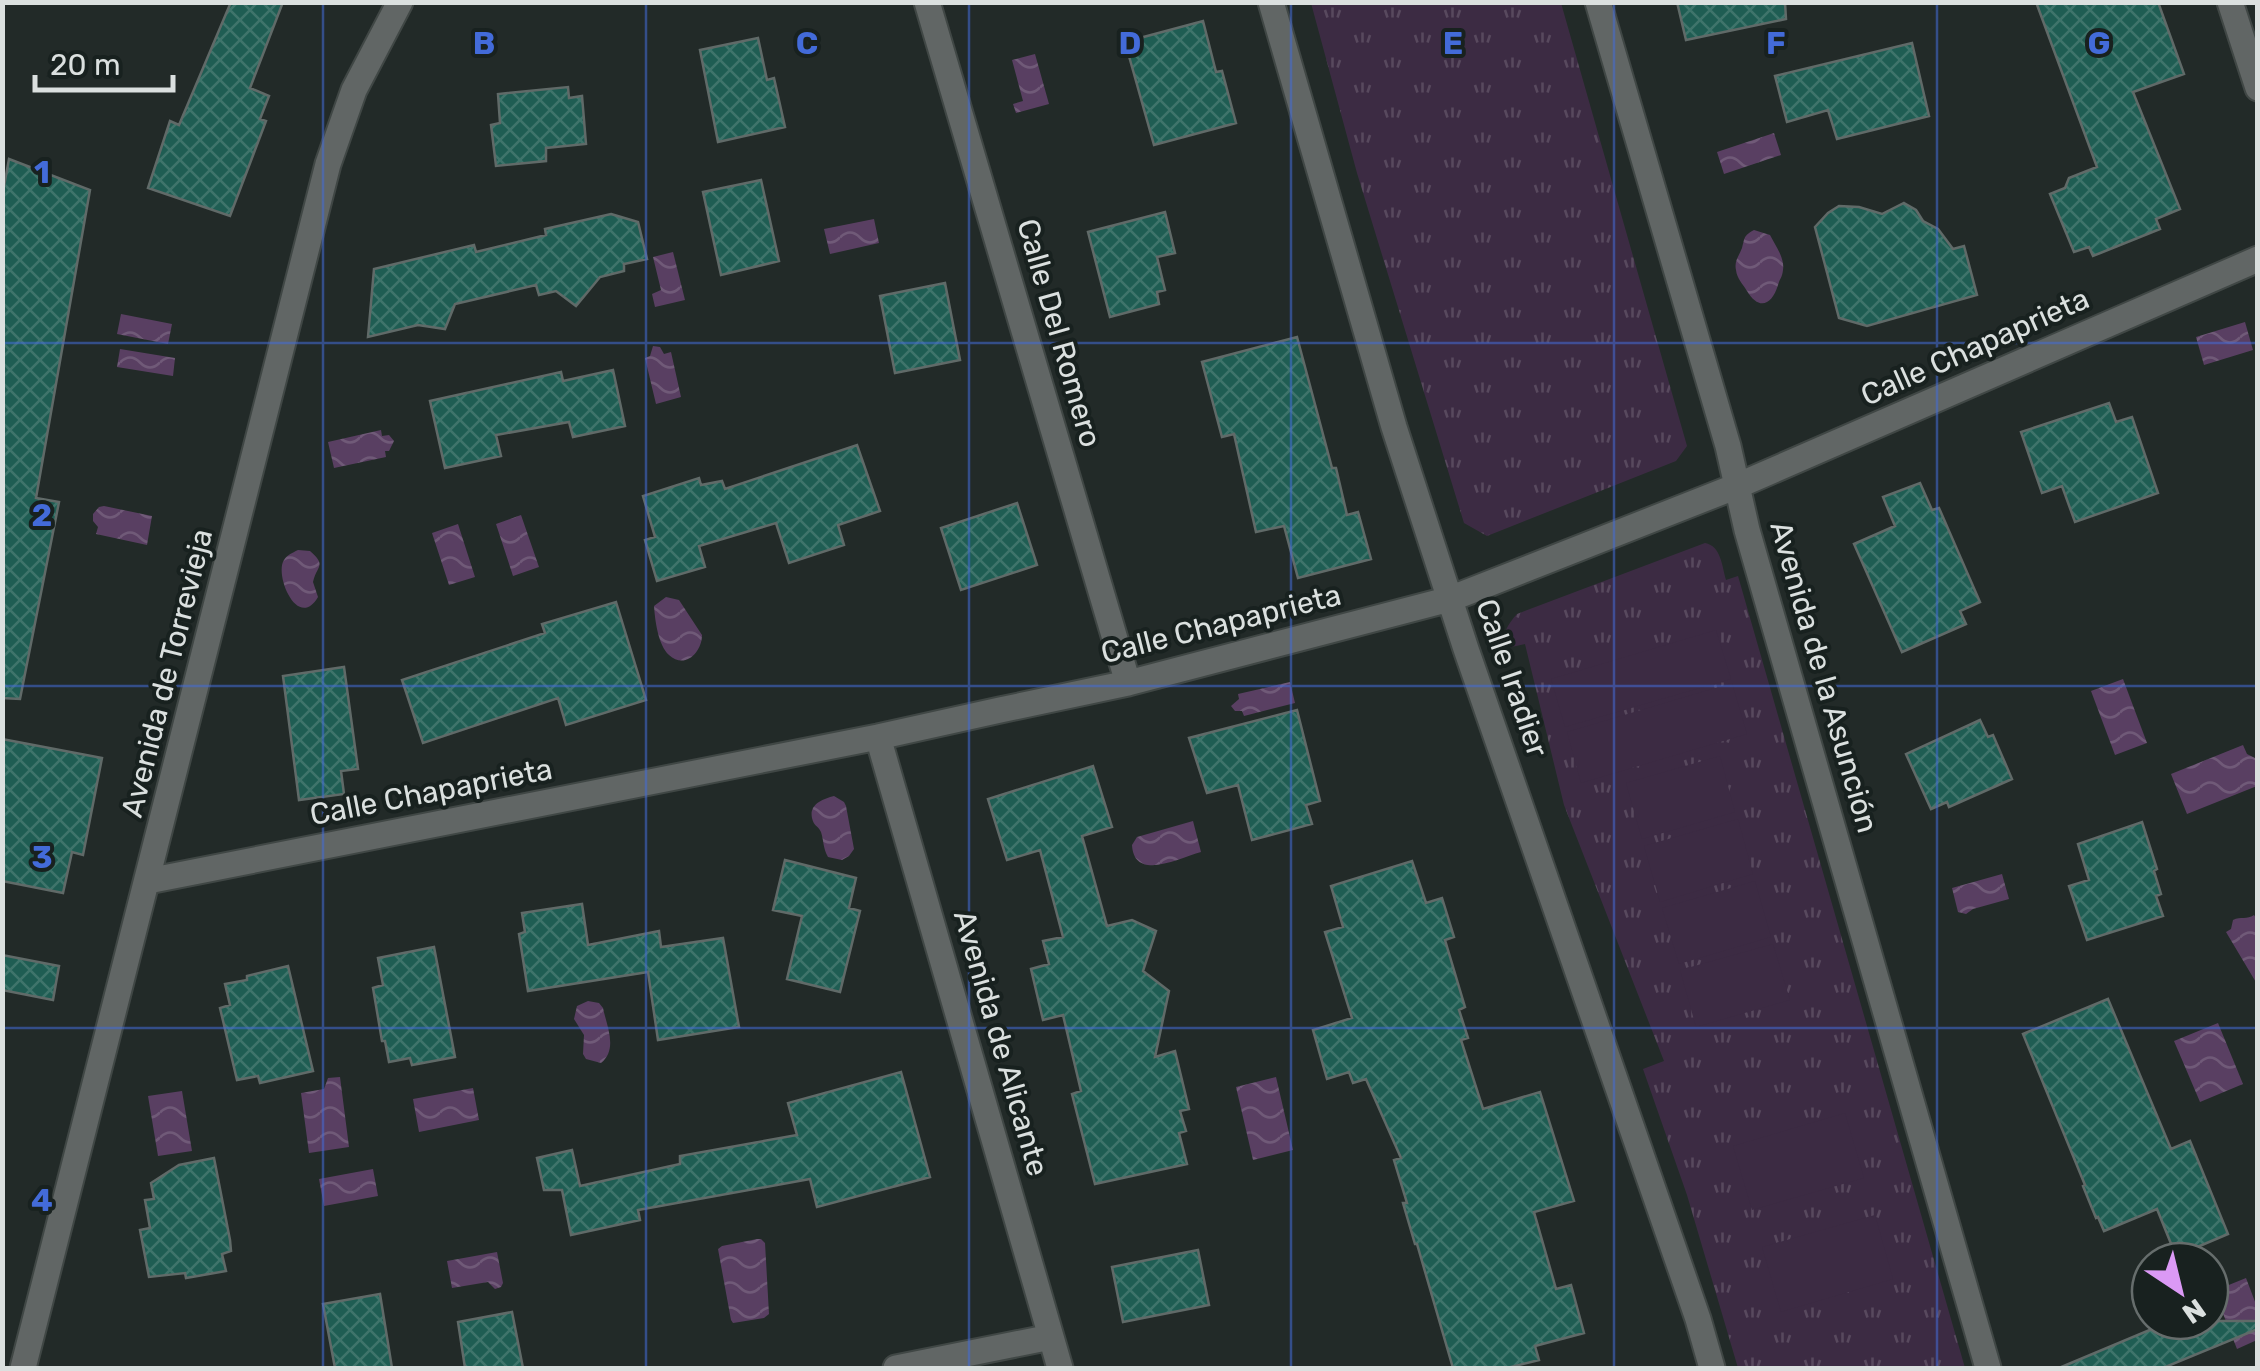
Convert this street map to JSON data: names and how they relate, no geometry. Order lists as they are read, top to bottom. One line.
{"streets":{"street":["Calle Del Romero","Calle Chapaprieta","Avenida de Torrevieja","Avenida de la Asunción","Calle Iradier","Avenida de Alicante"]},"crossings":[["Calle Del Romero","Calle Chapaprieta"],["Calle Chapaprieta","Avenida de Torrevieja"],["Calle Chapaprieta","Avenida de la Asunción"],["Calle Chapaprieta","Calle Iradier"],["Calle Chapaprieta","Avenida de Alicante"]],"scale_bar":"20 m","north":"bottom right","grid":{"columns":["B","C","D","E","F","G"],"rows":["1","2","3","4"]}}
